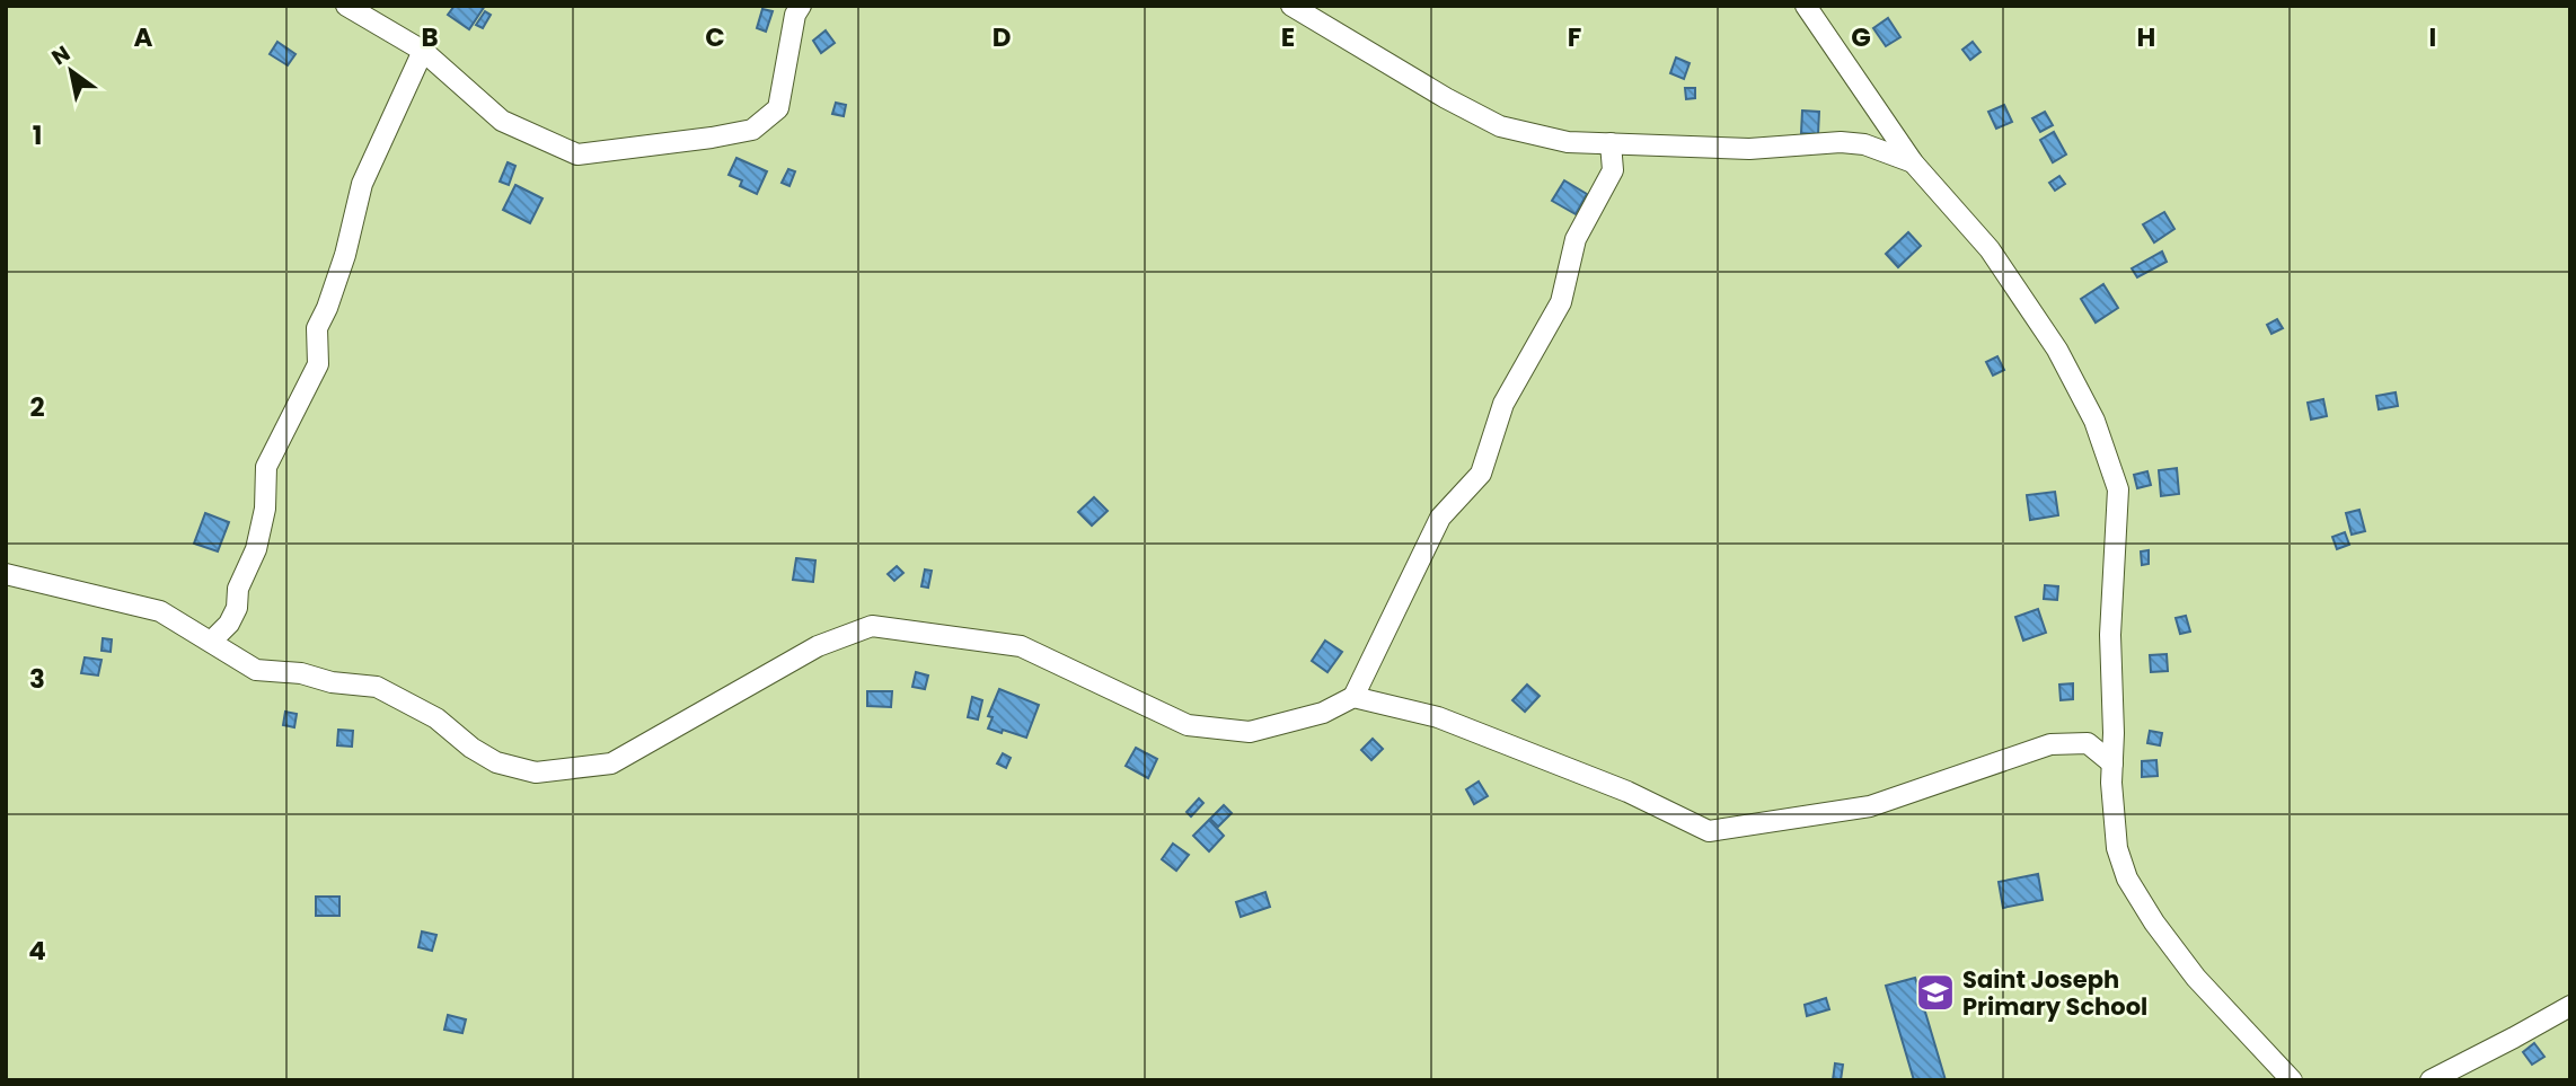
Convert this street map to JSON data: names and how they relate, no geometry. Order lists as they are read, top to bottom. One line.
{"places":{"school or university":["Saint Joseph Primary School"]},"north":"top left","grid":{"columns":["A","B","C","D","E","F","G","H","I"],"rows":["1","2","3","4"]}}
